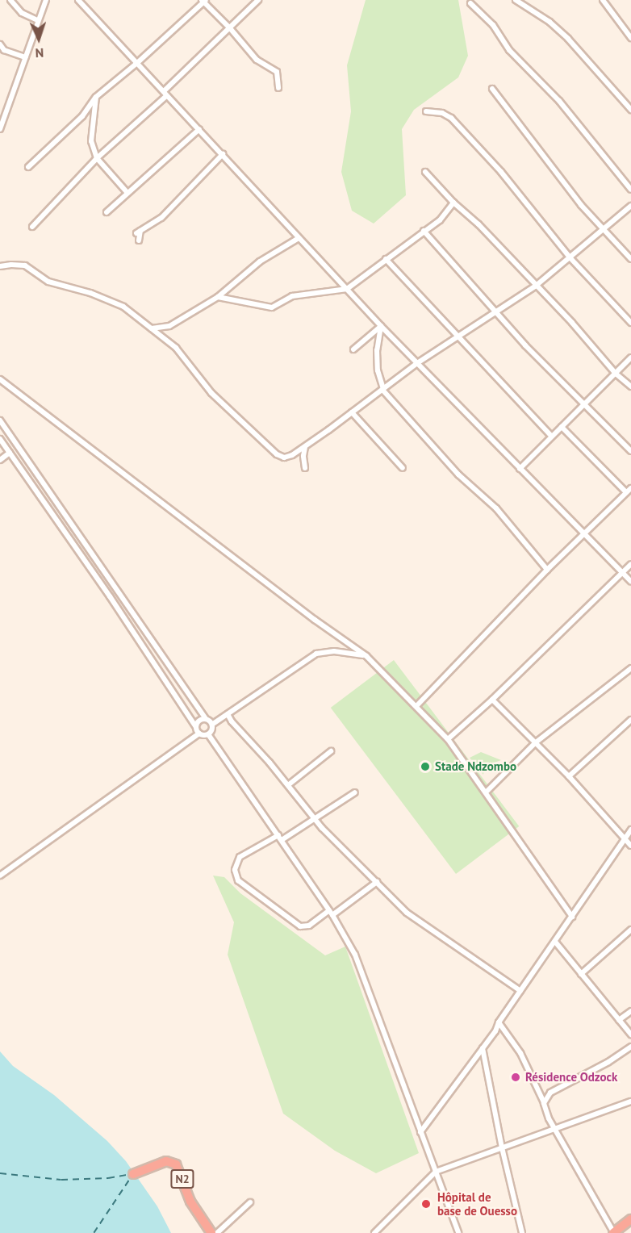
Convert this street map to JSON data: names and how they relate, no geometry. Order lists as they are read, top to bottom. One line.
{"streets":{"highway":["N2"]},"places":["Stade Ndzombo","Résidence Odzock","Hôpital de base de Ouesso"],"north":"bottom"}
